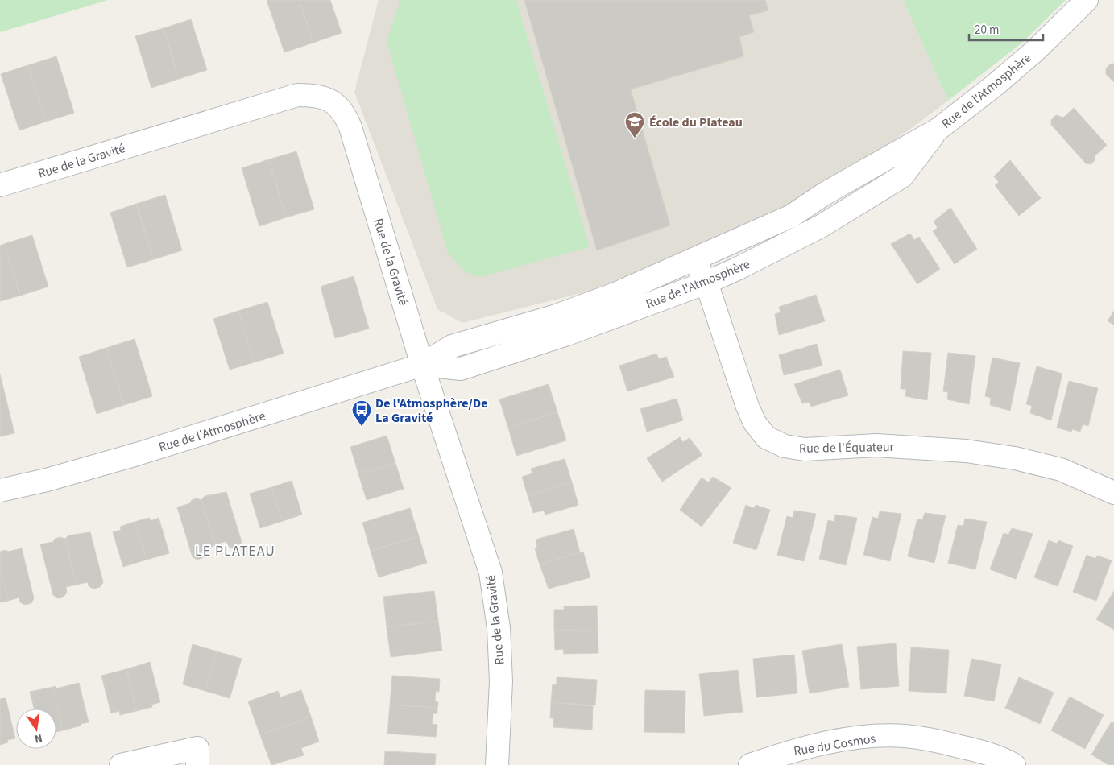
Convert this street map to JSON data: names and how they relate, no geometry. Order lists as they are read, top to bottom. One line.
{"streets":{"street":["Rue de l'Atmosphère","Rue de la Gravité","Rue de l'Équateur","Rue du Cosmos"]},"crossings":[["Rue de l'Atmosphère","Rue de la Gravité"],["Rue de l'Atmosphère","Rue de l'Équateur"]],"districts":["LE PLATEAU"],"places":{"school or university":["École du Plateau"],"bus stop":["De l'Atmosphère/De La Gravité"]},"scale_bar":"20 m","north":"bottom"}
